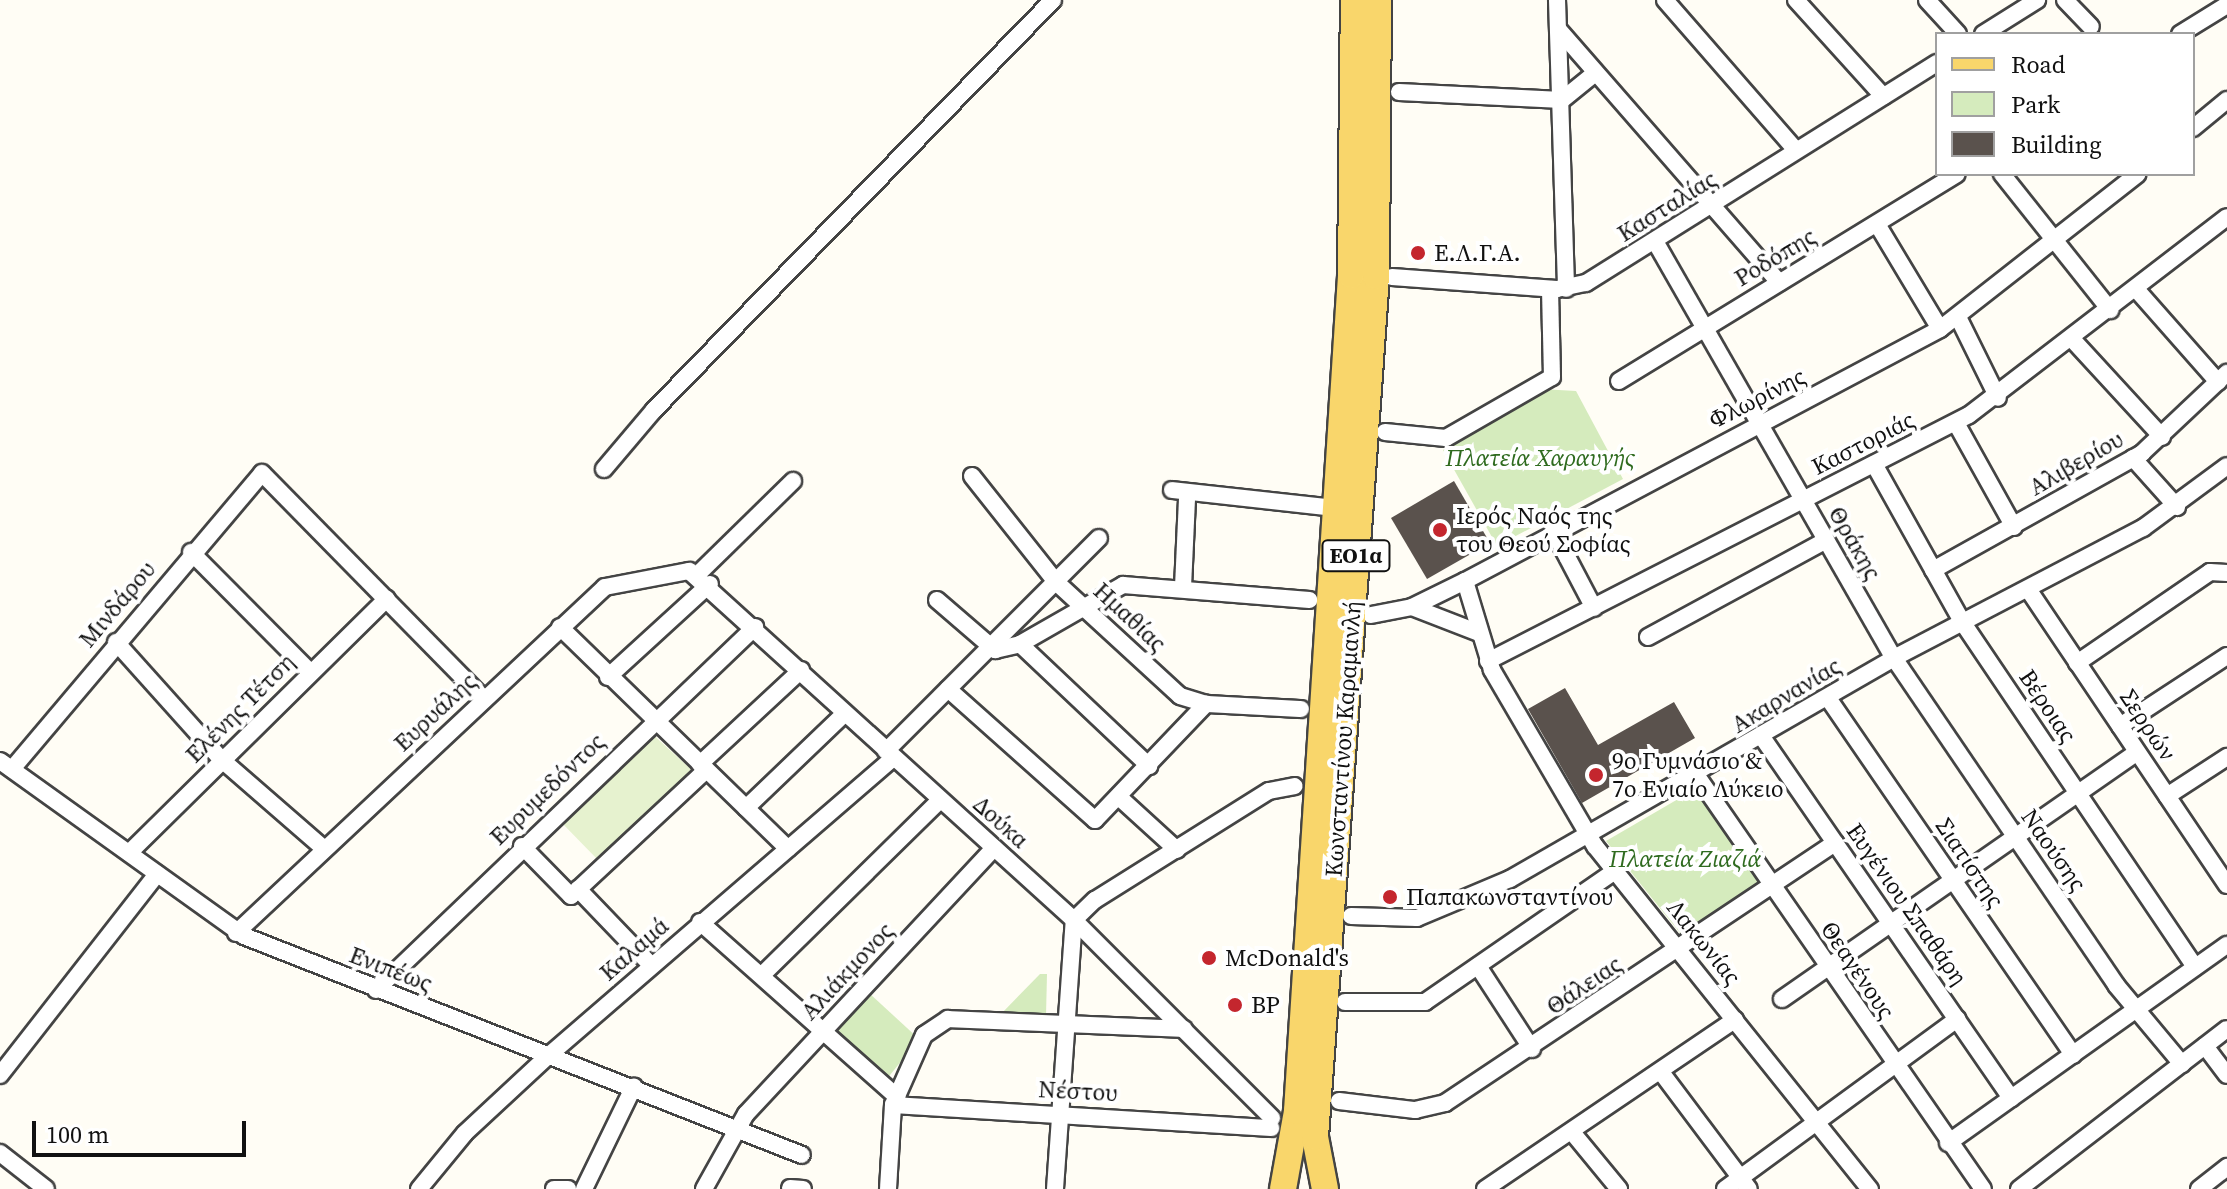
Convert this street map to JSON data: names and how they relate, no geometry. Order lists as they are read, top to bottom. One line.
{"streets":{"main road":["ΕΟ1α","Κωνσταντίνου Καραμανλή"],"street":["Κασταλίας","Ροδόπης","Φλωρίνης","Καστοριάς","Αλιβερίου","Θράκης","Μινδάρου","Ημαθίας","Ακαρνανίας","Βέροιας","Ελένης Τέτση","Ευρυάλης","Σερρών","Ευρυμεδόντος","Δούκα","Ναούσης","Σιατίστης","Ευγένιου Σπαθάρη","Λακωνίας","Καλαμά","Ενιπέως","Θεαγένους","Αλιάκμονος","Θάλειας","Νέστου"]},"crossings":[["Κασταλίας","Θράκης"],["Ροδόπης","Θράκης"],["Φλωρίνης","Θράκης"],["Φλωρίνης","Λακωνίας"],["Καστοριάς","Θράκης"],["Καστοριάς","Βέροιας"],["Καστοριάς","Λακωνίας"],["Αλιβερίου","Βέροιας"],["Θράκης","Ακαρνανίας"],["Θράκης","Ναούσης"],["Μινδάρου","Ελένης Τέτση"],["Μινδάρου","Ενιπέως"],["Ημαθίας","Καλαμά"],["Ακαρνανίας","Βέροιας"],["Ακαρνανίας","Σερρών"],["Ακαρνανίας","Ναούσης"],["Ακαρνανίας","Σιατίστης"],["Ακαρνανίας","Ευγένιου Σπαθάρη"],["Ακαρνανίας","Λακωνίας"],["Ακαρνανίας","Θεαγένους"],["Ελένης Τέτση","Ενιπέως"],["Ευρυάλης","Δούκα"],["Ευρυάλης","Ενιπέως"],["Ευρυμεδόντος","Δούκα"],["Ευρυμεδόντος","Ενιπέως"],["Δούκα","Καλαμά"],["Δούκα","Αλιάκμονος"],["Δούκα","Νέστου"],["Ευγένιου Σπαθάρη","Θάλειας"],["Λακωνίας","Θάλειας"],["Καλαμά","Ενιπέως"],["Ενιπέως","Αλιάκμονος"],["Θεαγένους","Θάλειας"]],"parks":["Πλατεία Χαραυγής","Πλατεία Ζιαζιά"],"places":["Ε.Λ.Γ.Α.","Ιερός Ναός της του Θεού Σοφίας","9ο Γυμνάσιο & 7ο Ενιαίο Λύκειο","Παπακωνσταντίνου","McDonald's","BP"],"legend":["Road","Park","Building"],"scale_bar":"100 m"}
